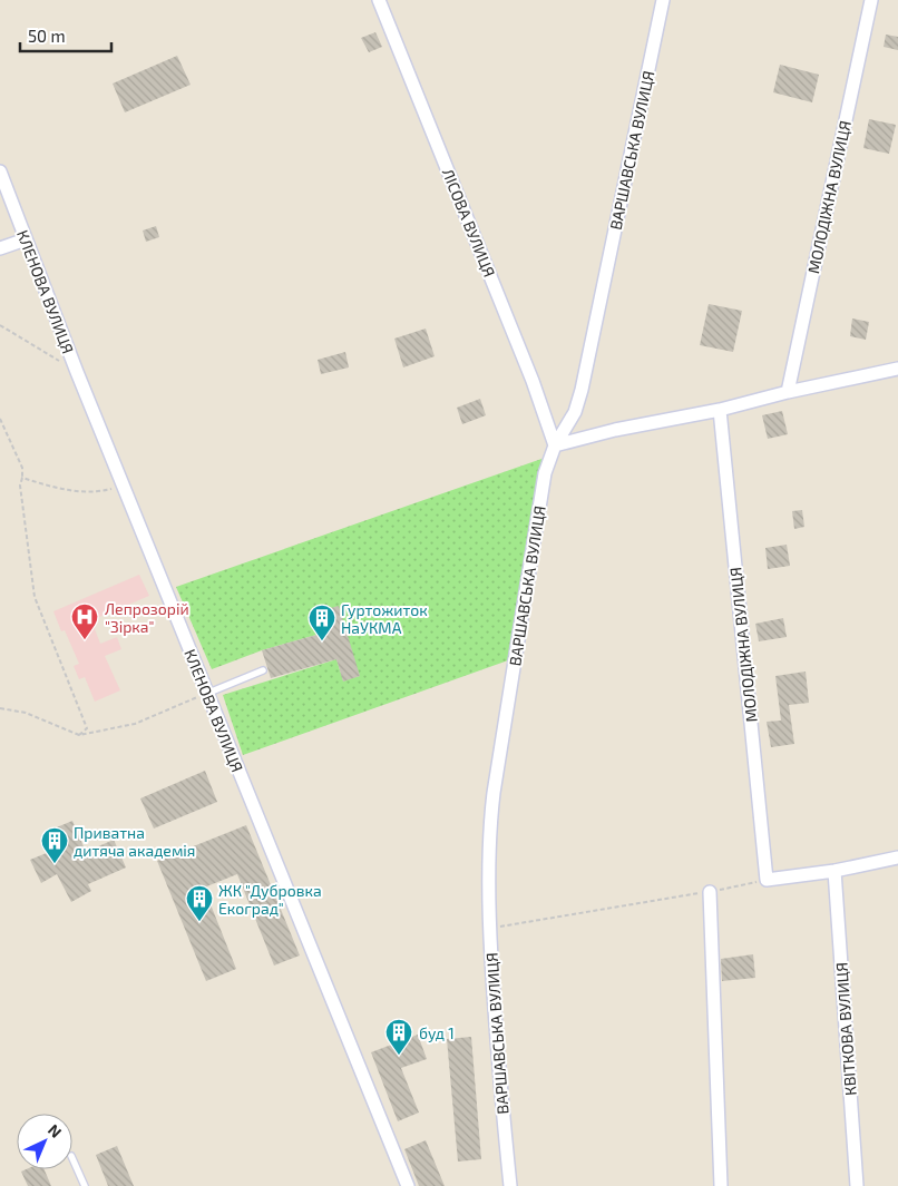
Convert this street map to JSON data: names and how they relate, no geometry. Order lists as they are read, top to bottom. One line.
{"streets":{"street":["ВАРШАВСЬКА ВУЛИЦЯ","МОЛОДІЖНА ВУЛИЦЯ","ЛІСОВА ВУЛИЦЯ","КЛЕНОВА ВУЛИЦЯ","КВІТКОВА ВУЛИЦЯ"]},"crossings":[["ВАРШАВСЬКА ВУЛИЦЯ","ЛІСОВА ВУЛИЦЯ"]],"places":{"hospital":["Лепрозорій \"Зірка\""],"building":["Гуртожиток НаУКМА","Приватна дитяча академiя","ЖК \"Дубровка Екоград\"","буд 1"]},"scale_bar":"50 m","north":"top right"}
